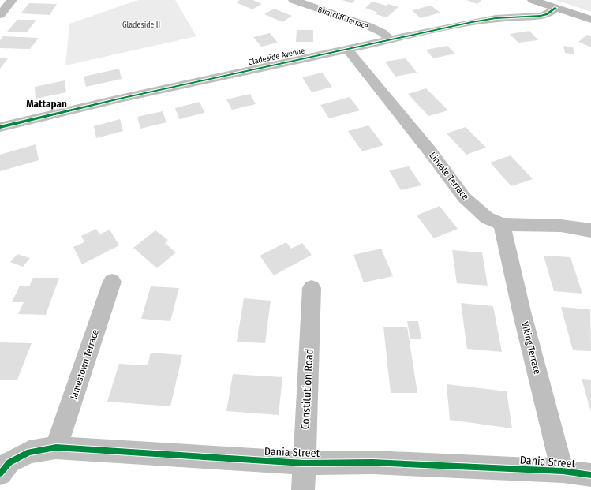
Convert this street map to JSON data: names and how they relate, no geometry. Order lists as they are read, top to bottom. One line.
{"streets":{"street":["Briarcliff Terrace","Gladeside Avenue","Linvale Terrace","Viking Terrace","Jamestown Terrace","Constitution Road","Dania Street"]},"crossings":[["Briarcliff Terrace","Gladeside Avenue"],["Gladeside Avenue","Linvale Terrace"],["Linvale Terrace","Viking Terrace"],["Viking Terrace","Dania Street"],["Jamestown Terrace","Dania Street"],["Constitution Road","Dania Street"]],"districts":["Mattapan"],"parks":["Gladeside II"]}
